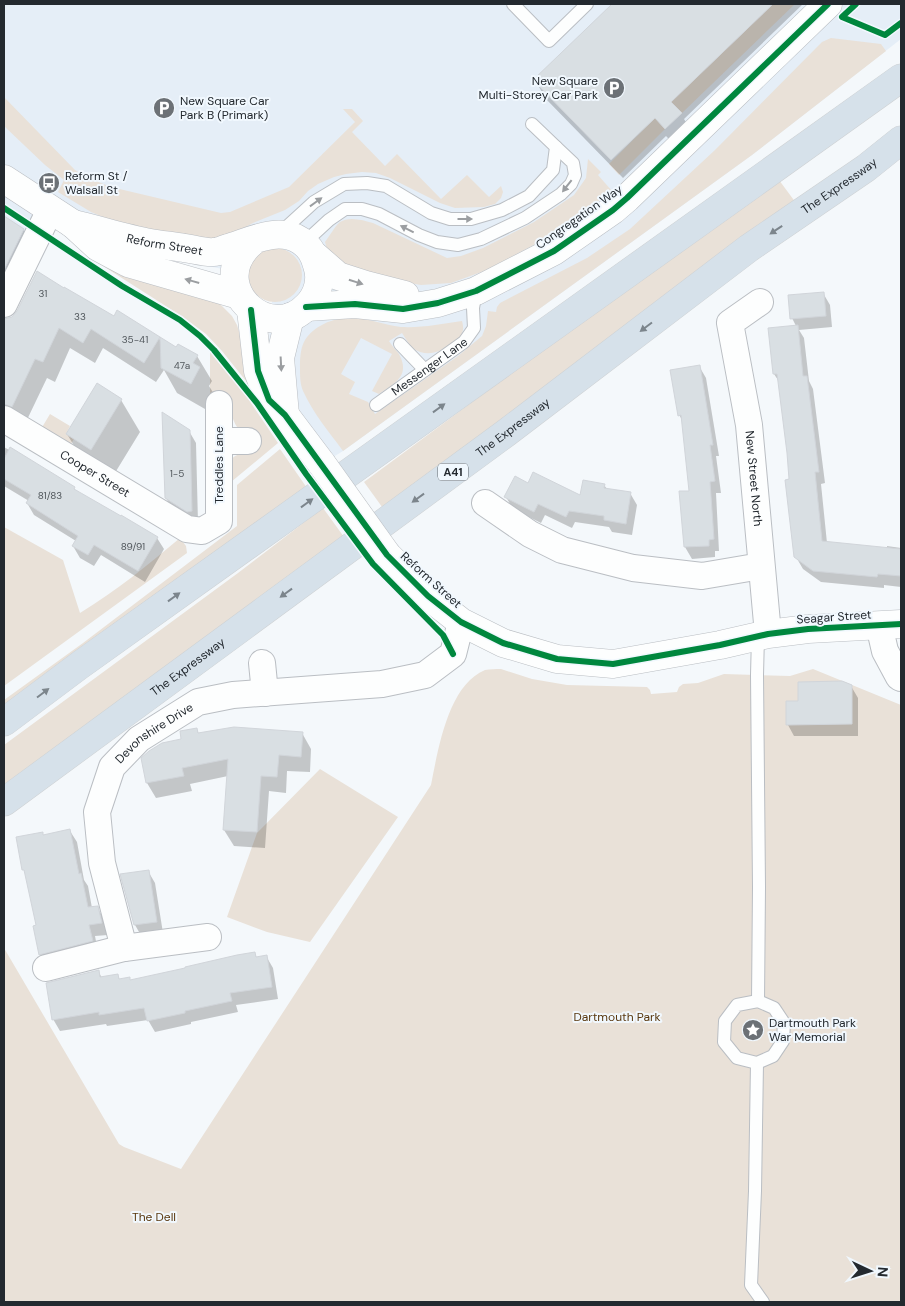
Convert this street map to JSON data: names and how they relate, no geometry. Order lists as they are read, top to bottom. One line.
{"streets":{"highway":["The Expressway","A41"],"street":["Congregation Way","Reform Street","Treddles Lane","Cooper Street","New Street North","Seagar Street","Devonshire Drive"],"lane":["Messenger Lane"]},"crossings":[["The Expressway","A41"],["Congregation Way","Reform Street"],["Congregation Way","Messenger Lane"],["Reform Street","New Street North"],["Reform Street","Seagar Street"],["Reform Street","Devonshire Drive"],["Treddles Lane","Cooper Street"],["New Street North","Seagar Street"]],"parks":["Dartmouth Park","The Dell"],"places":{"parking":["New Square Multi-Storey Car Park","New Square Car Park B (Primark)"],"bus stop":["Reform St / Walsall St"],"place":["Dartmouth Park War Memorial"]},"house_numbers":["31","33","35-41","47a","1-5","81/83","89/91"],"north":"right"}
